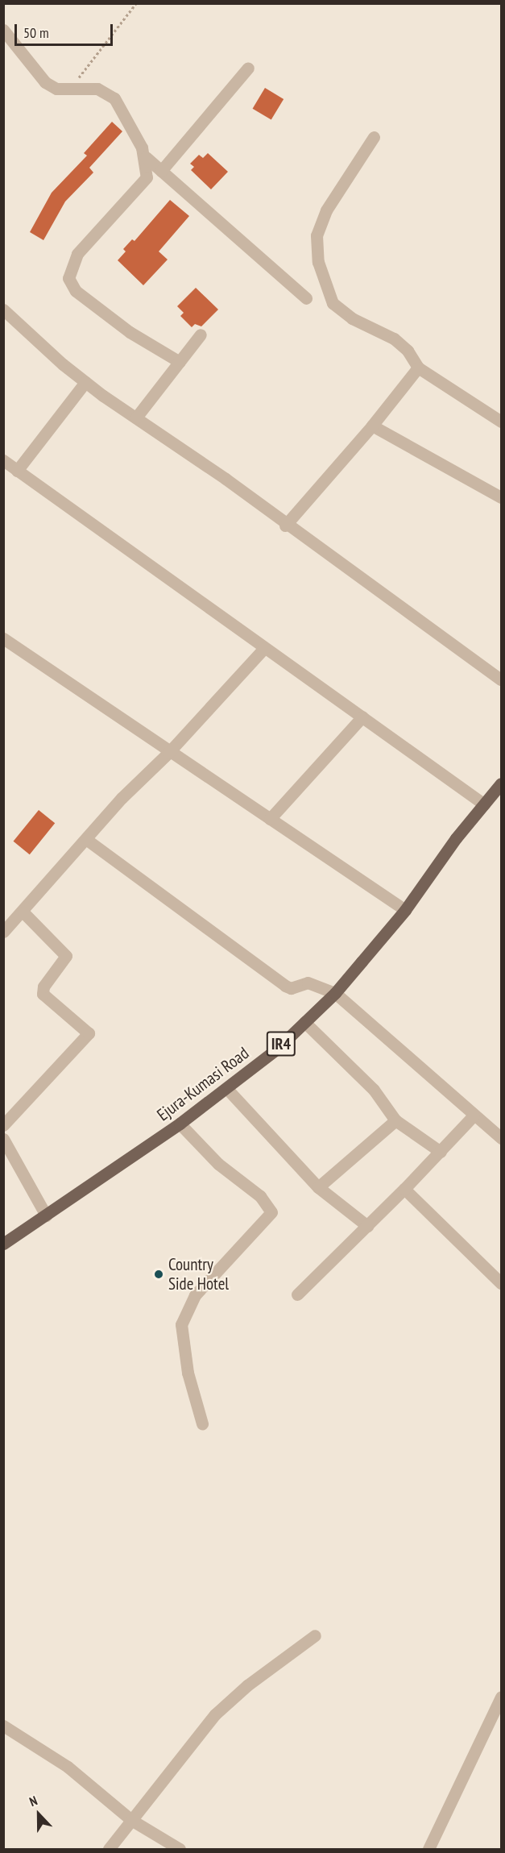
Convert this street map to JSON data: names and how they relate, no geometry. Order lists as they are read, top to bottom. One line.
{"streets":{"main road":["IR4","Ejura-Kumasi Road"]},"places":["Country Side Hotel"],"scale_bar":"50 m","north":"top"}
